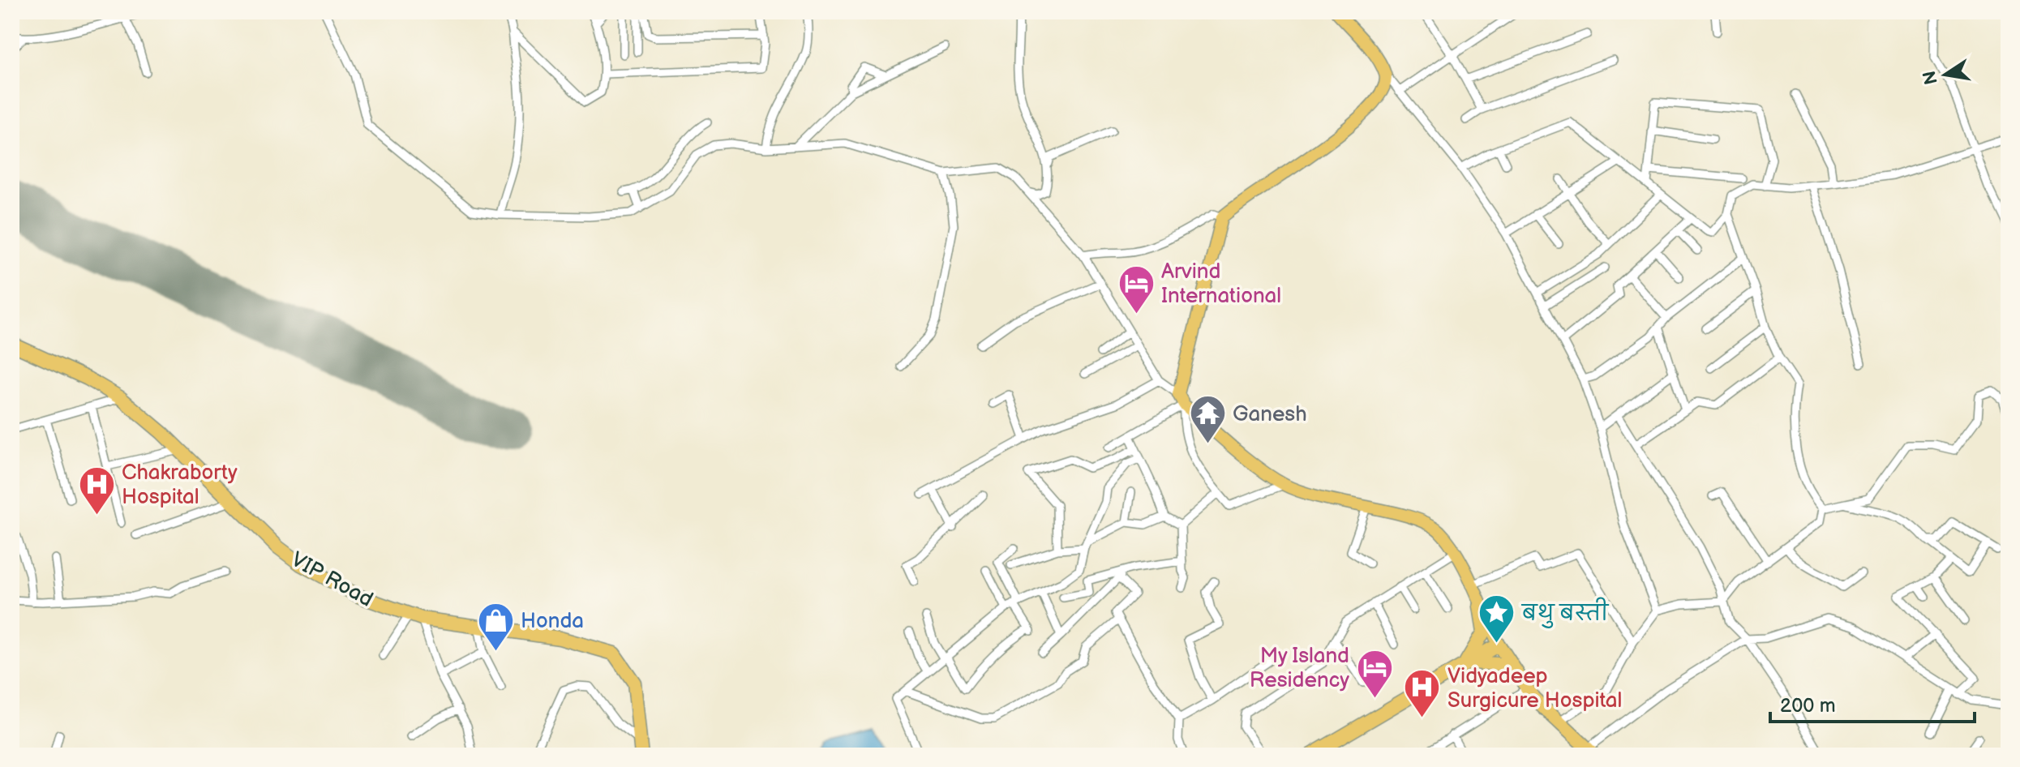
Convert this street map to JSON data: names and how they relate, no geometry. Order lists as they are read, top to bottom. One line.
{"streets":{"highway":["VIP Road"]},"places":{"hotel":["Arvind International","My Island Residency"],"temple":["Ganesh"],"hospital":["Chakraborty Hospital","Vidyadeep Surgicure Hospital"],"place":["बथु बस्ती"],"shop":["Honda"]},"scale_bar":"200 m","north":"left"}
